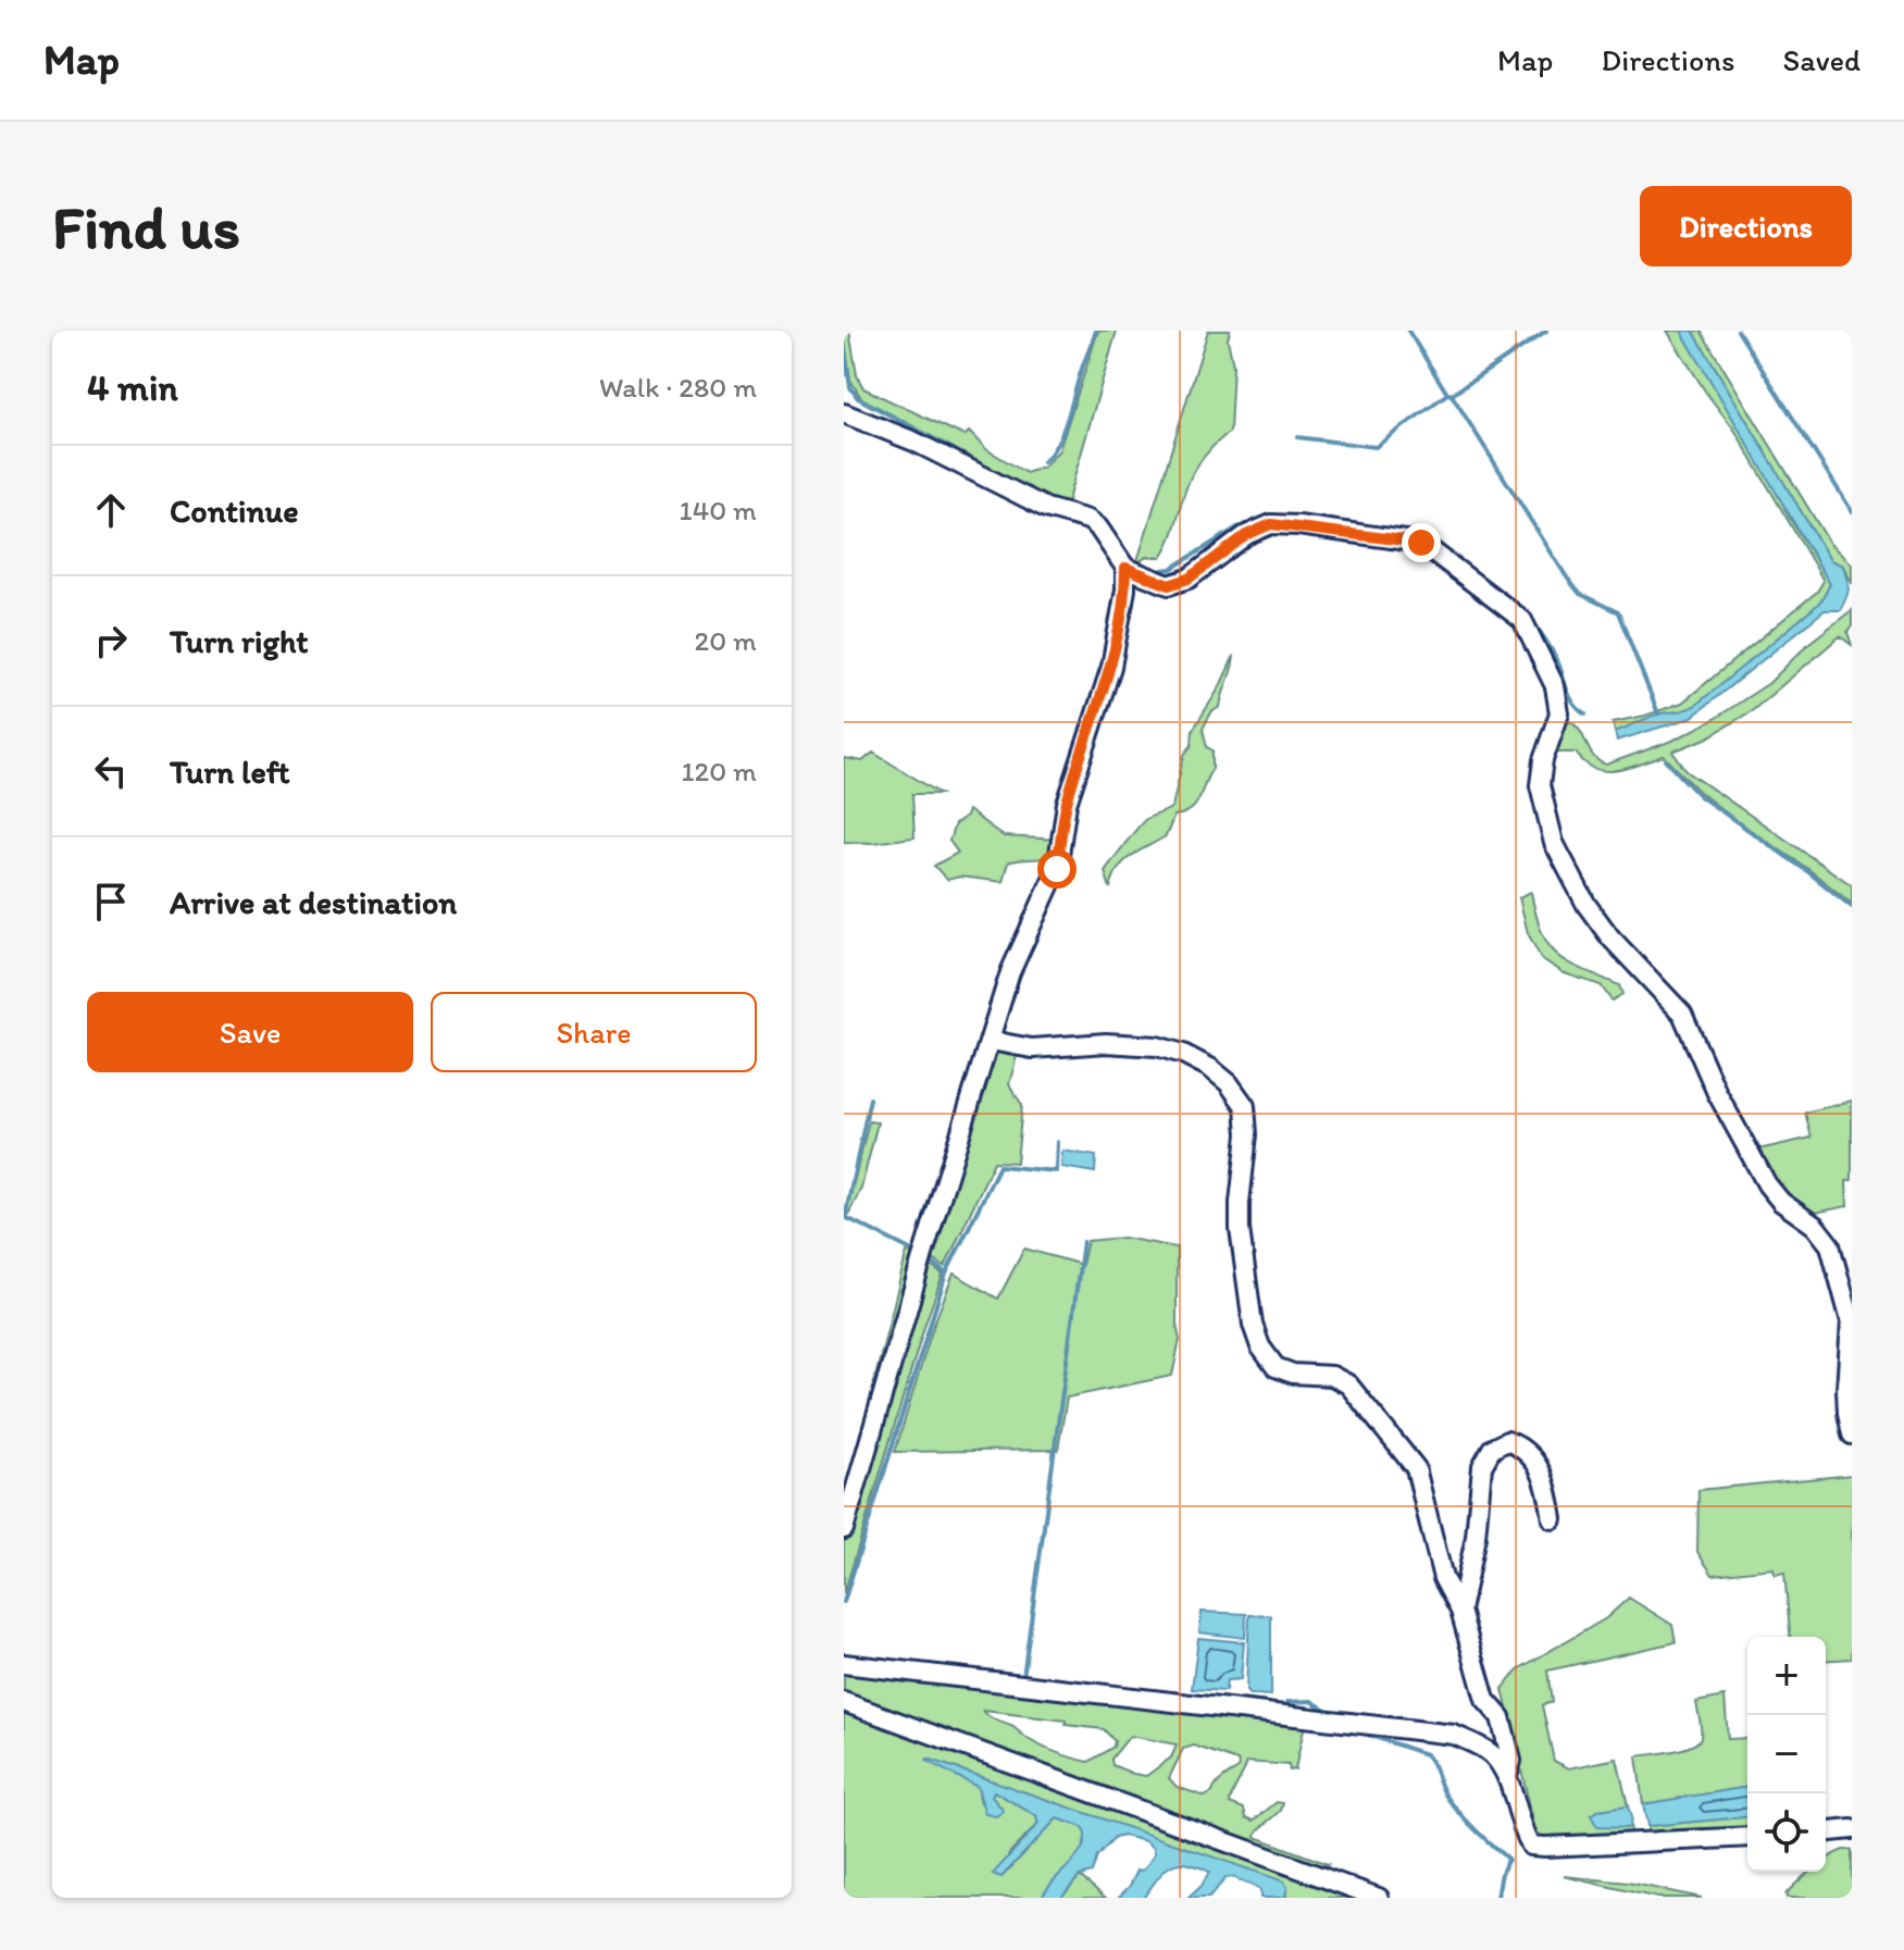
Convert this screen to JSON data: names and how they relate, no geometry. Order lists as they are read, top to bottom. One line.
{"page":{"header":"Map","nav":["Map","Directions","Saved"],"buttons":["Directions",["Save","Share"]],"title":"Find us","heading":["4 min","Walk · 280 m"],"list":[["Continue","140 m"],["Turn right","20 m"],["Turn left","120 m"],"Arrive at destination"],"map_buttons":["+","−"]}}
